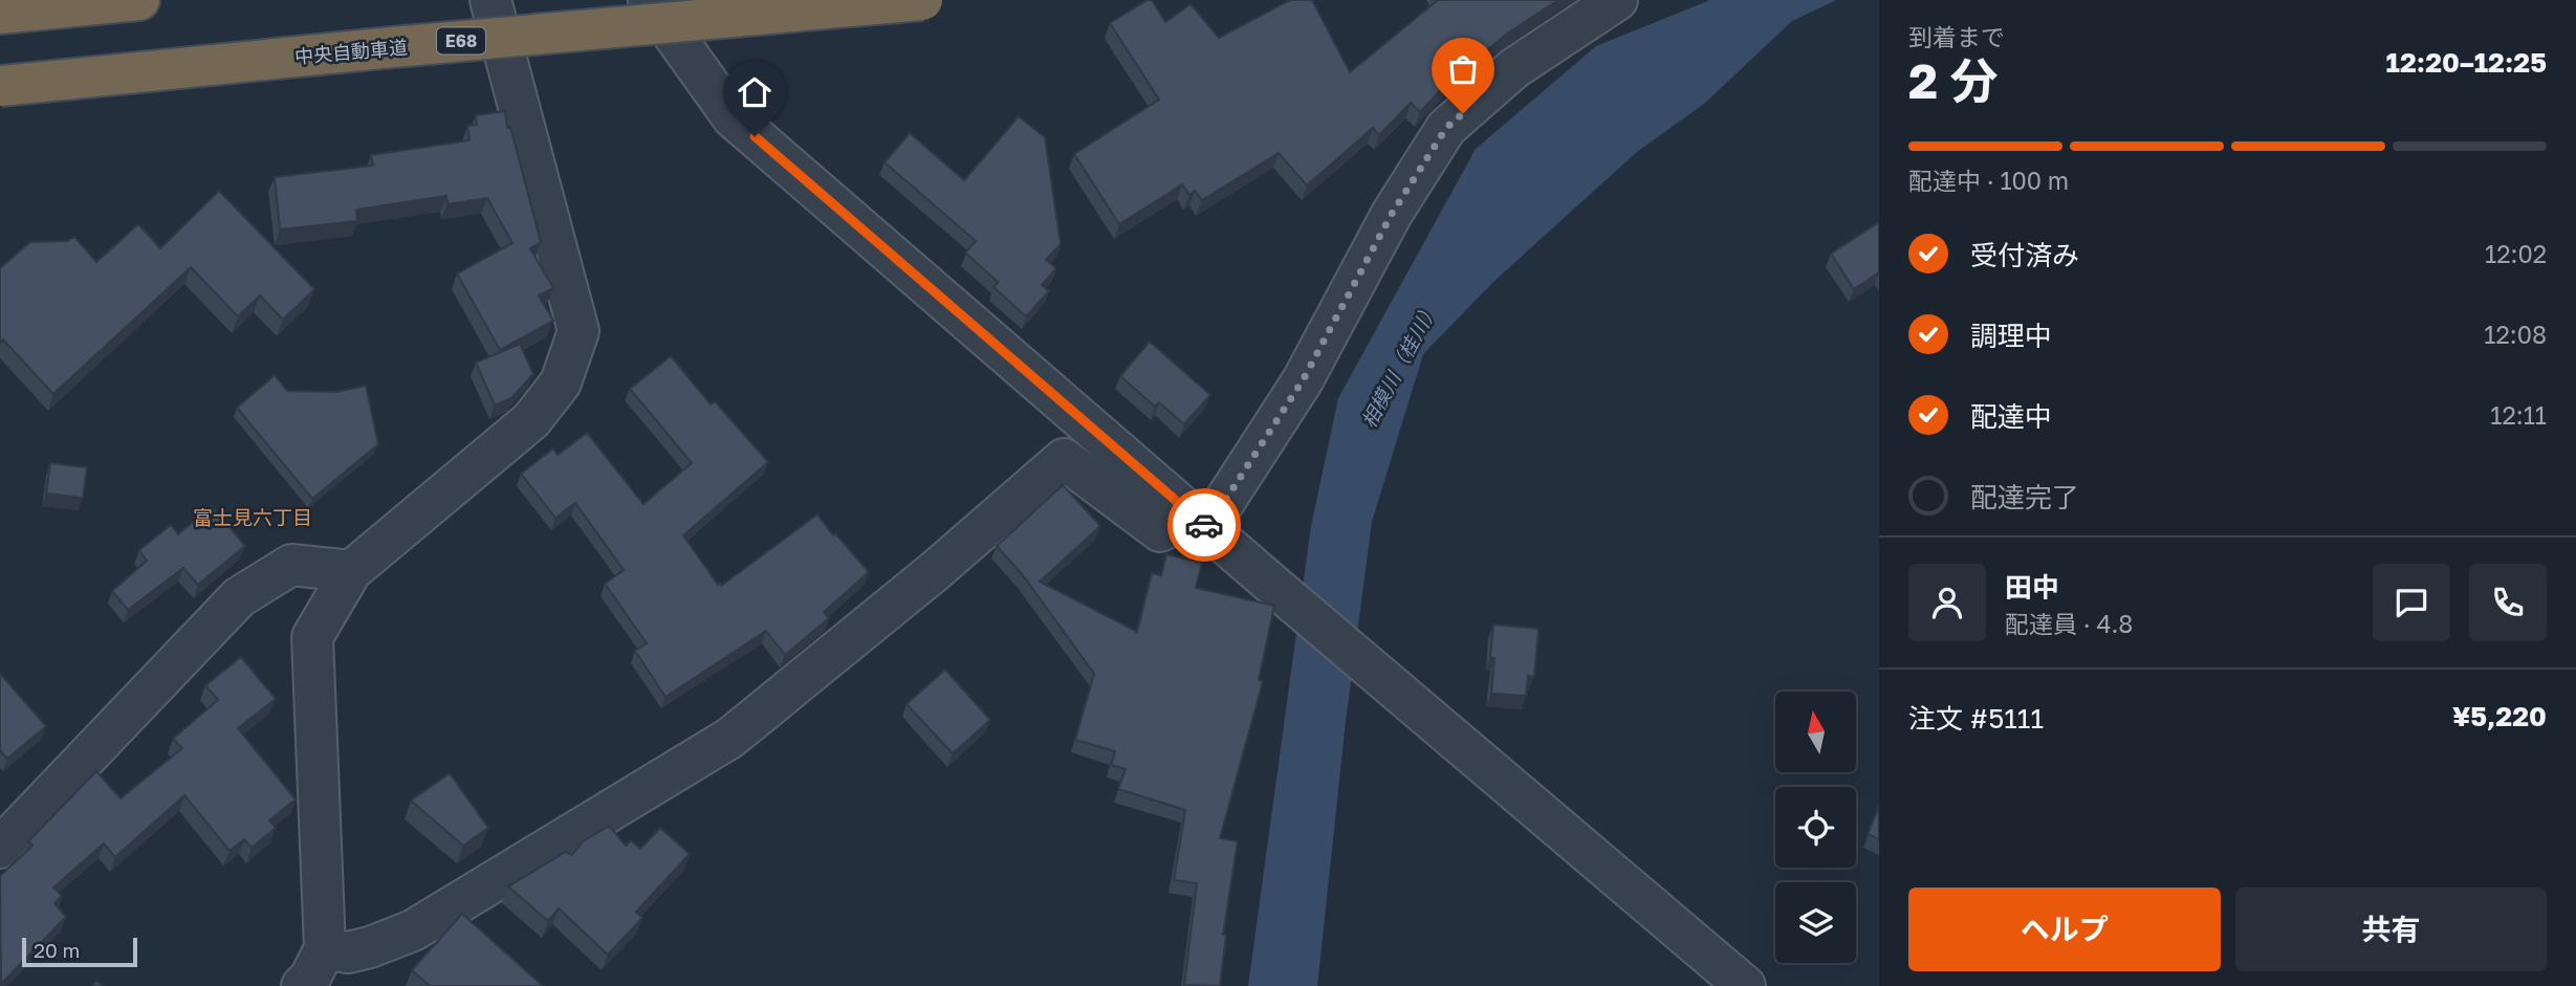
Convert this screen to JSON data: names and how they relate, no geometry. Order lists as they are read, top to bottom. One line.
{"streets":{"highway":["E68","中央自動車道"]},"districts":["富士見六丁目"],"water":["相模川（桂川）"],"scale_bar":"20 m","north":"top","page":{"heading":["2 分","到着まで","12:20–12:25"],"panel":["田中","配達員 · 4.8","注文 #5111","¥5,220"],"bar":"配達中 · 100 m","list":[["受付済み","12:02"],["調理中","12:08"],["配達中","12:11"],"配達完了"],"buttons":["ヘルプ","共有"],"scale":"20 m"}}
